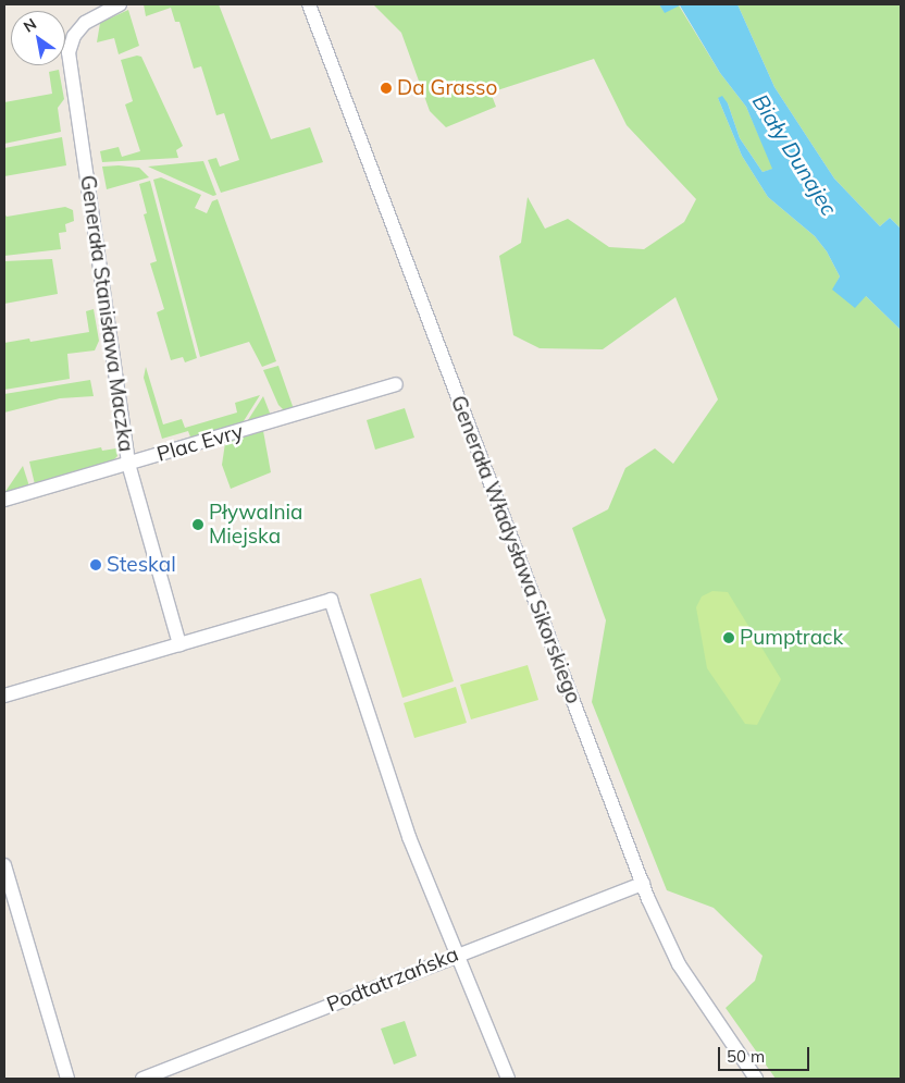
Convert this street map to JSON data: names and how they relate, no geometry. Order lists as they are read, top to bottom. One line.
{"streets":{"street":["Generała Stanisława Maczka","Plac Evry","Generała Władysława Sikorskiego","Podtatrzańska"]},"crossings":[["Generała Stanisława Maczka","Plac Evry"],["Generała Władysława Sikorskiego","Podtatrzańska"]],"water":["Biały Dunajec"],"places":["Da Grasso","Pływalnia Miejska","Steskal","Pumptrack"],"scale_bar":"50 m","north":"top left"}
